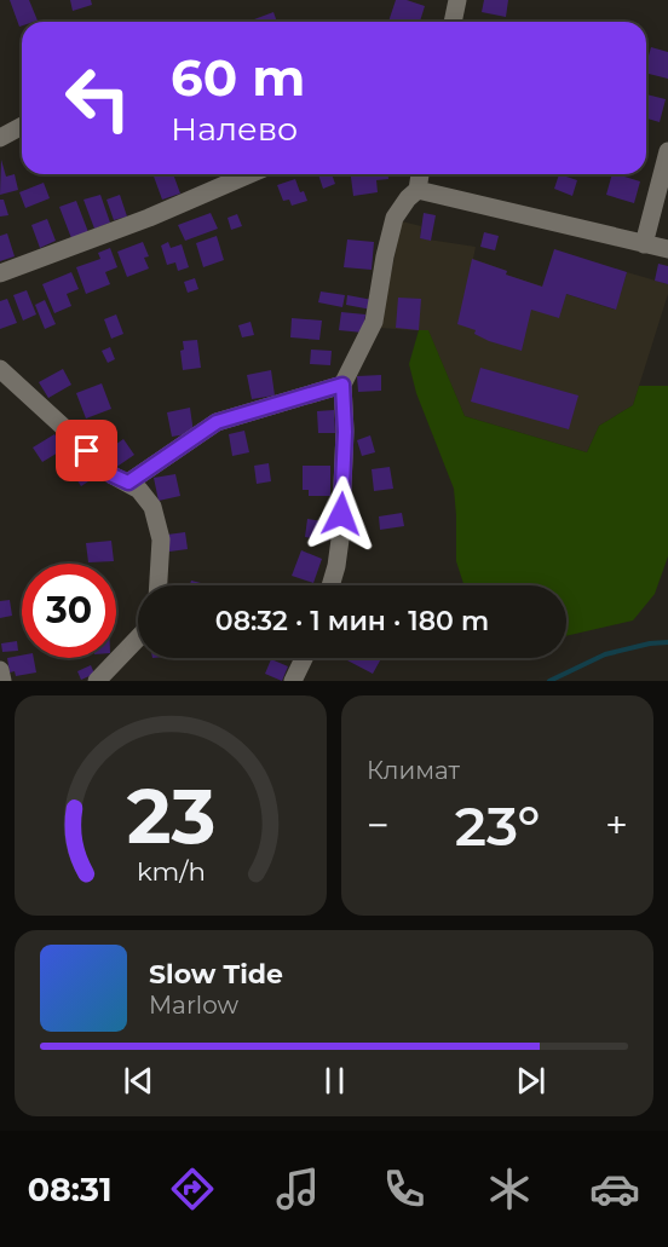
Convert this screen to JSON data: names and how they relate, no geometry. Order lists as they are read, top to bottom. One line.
{"page":{"turn":["60 m","Налево"],"limit":"30","trip":"08:32 · 1 мин · 180 m","tile":"Климат","heat":["−","23°","+"],"song":["Slow Tide","Marlow"],"tabs":"08:31","gauge":["23","km/h"]}}
